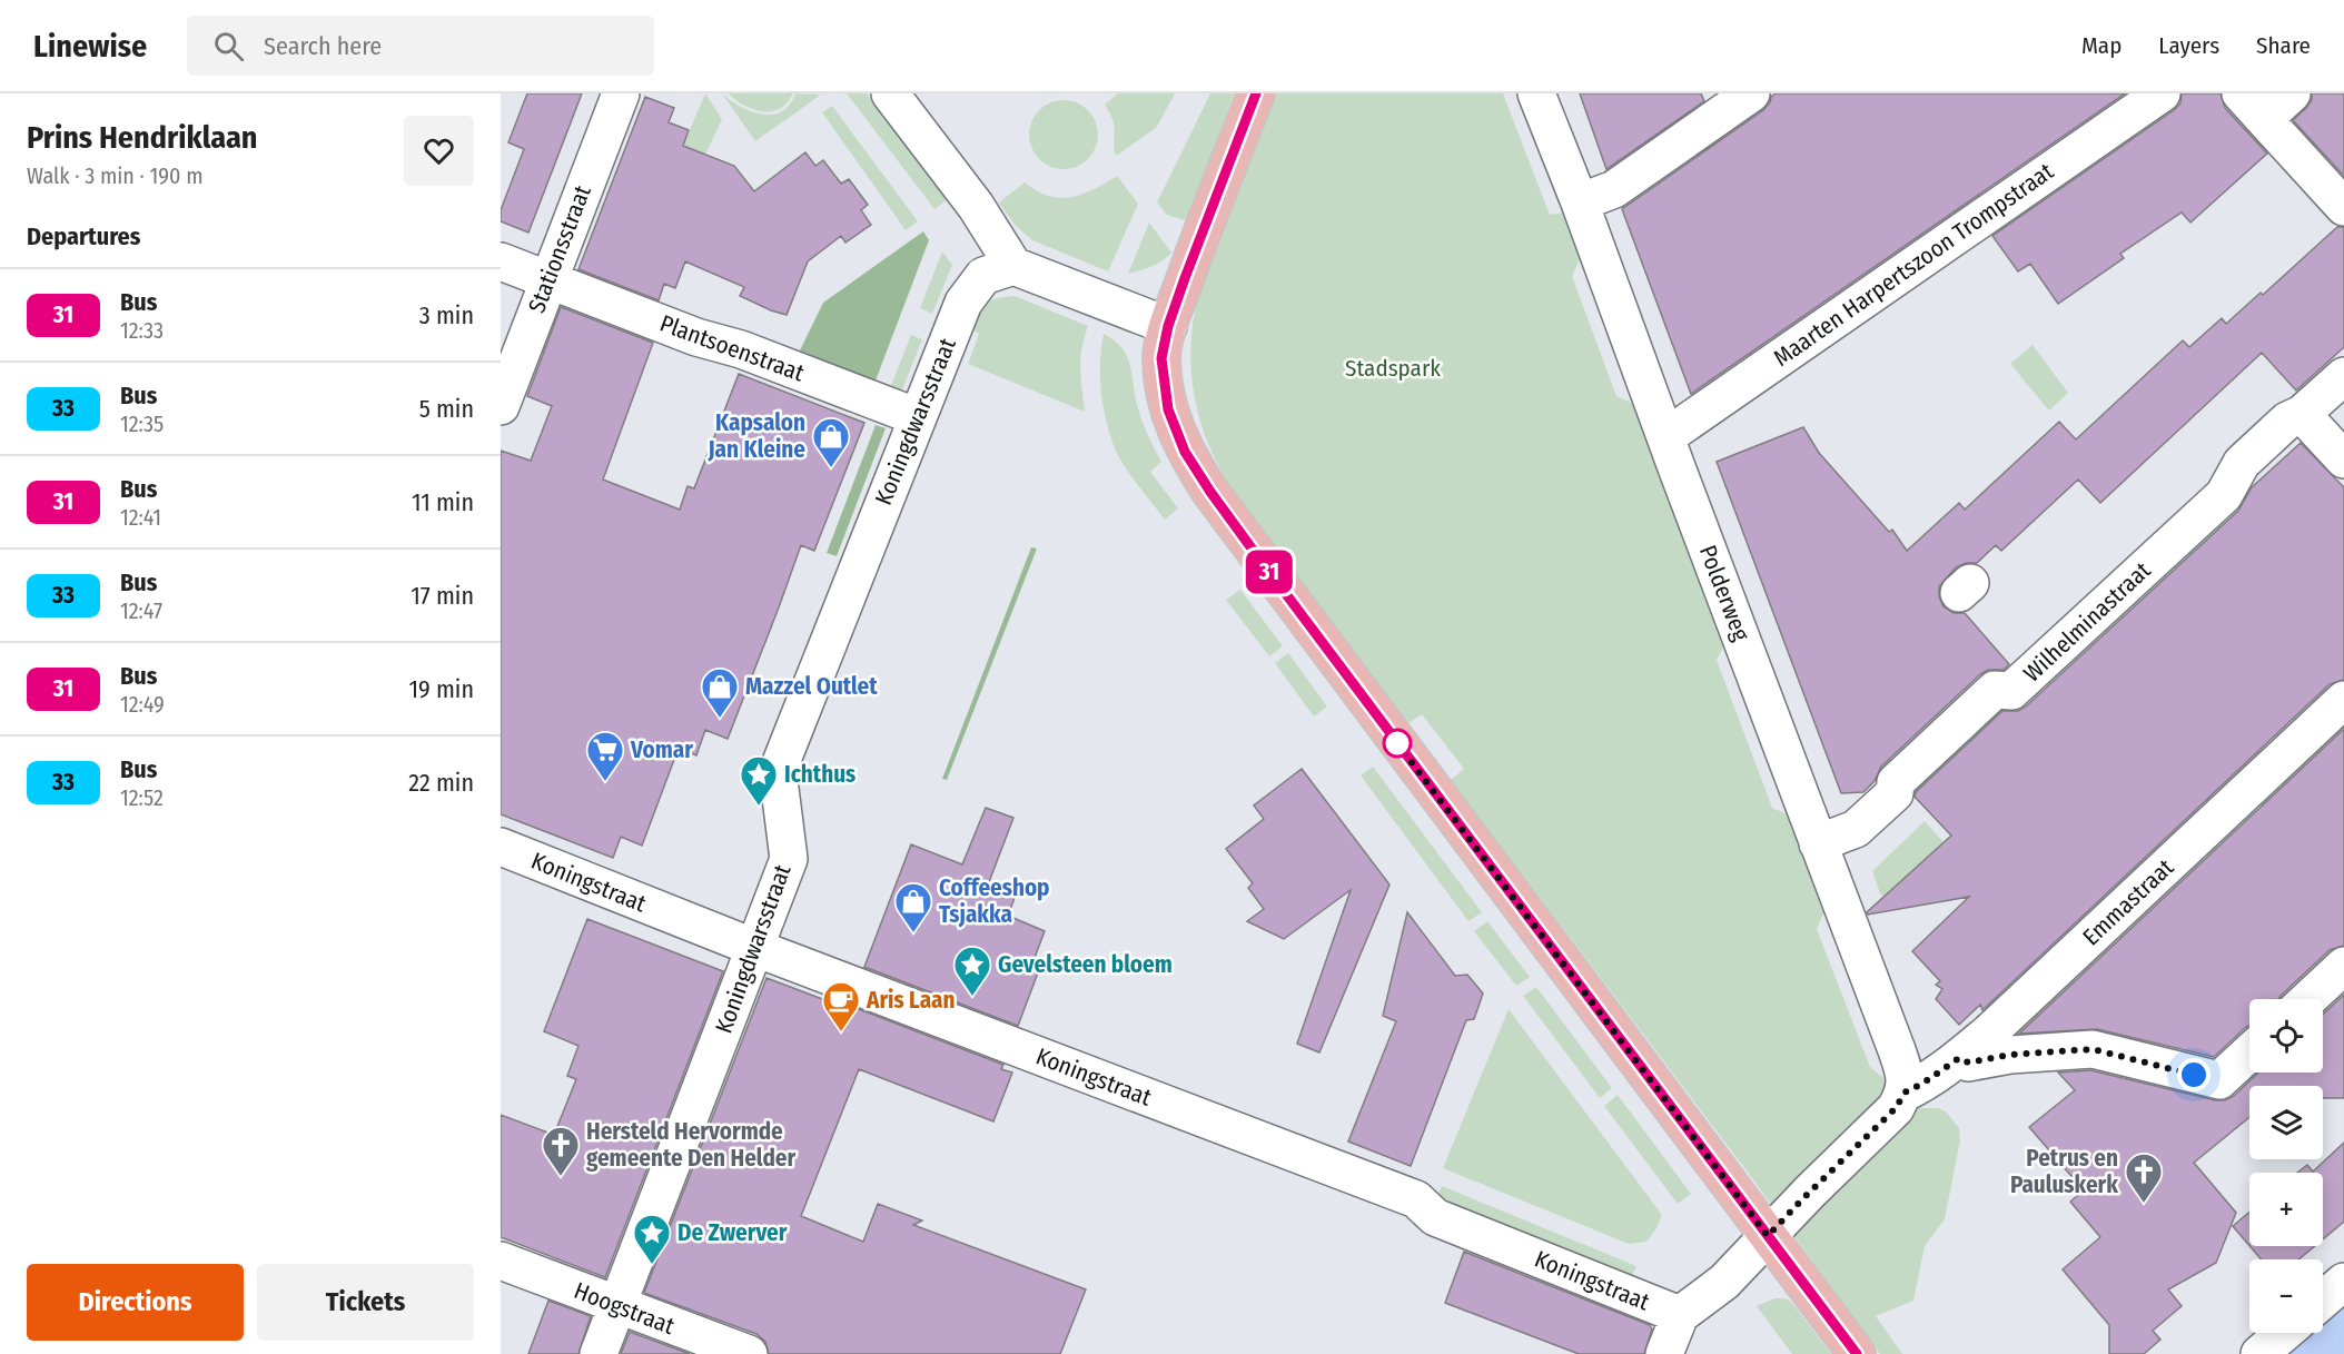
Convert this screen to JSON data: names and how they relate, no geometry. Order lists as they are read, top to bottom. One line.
{"streets":{"street":["Stationsstraat","Maarten Harpertszoon Trompstraat","Plantsoenstraat","Koningdwarsstraat","Polderweg","Wilhelminastraat","Koningstraat","Emmastraat","Hoogstraat"]},"crossings":[["Stationsstraat","Plantsoenstraat"],["Maarten Harpertszoon Trompstraat","Polderweg"],["Plantsoenstraat","Koningdwarsstraat"],["Koningdwarsstraat","Koningstraat"],["Koningdwarsstraat","Hoogstraat"],["Polderweg","Wilhelminastraat"],["Polderweg","Emmastraat"]],"parks":["Stadspark"],"places":{"shop":["Kapsalon Jan Kleine","Mazzel Outlet","Coffeeshop Tsjakka"],"supermarket":["Vomar"],"place":["Ichthus","Gevelsteen bloem","De Zwerver"],"cafe":["Aris Laan"],"church":["Hersteld Hervormde gemeente Den Helder","Petrus en Pauluskerk"]},"lines":["bus line 31"],"page":{"header":"Linewise","search":"Search here","nav":["Map","Layers","Share"],"heading":[["Prins Hendriklaan","Walk · 3 min · 190 m"],"Departures"],"on_map":"31","list":[{"mark":"31","name":"Bus","note":"12:33","value":"3 min"},{"mark":"33","name":"Bus","note":"12:35","value":"5 min"},{"mark":"31","name":"Bus","note":"12:41","value":"11 min"},{"mark":"33","name":"Bus","note":"12:47","value":"17 min"},{"mark":"31","name":"Bus","note":"12:49","value":"19 min"},{"mark":"33","name":"Bus","note":"12:52","value":"22 min"}],"map_buttons":["+","−"],"buttons":["Directions","Tickets"]}}
